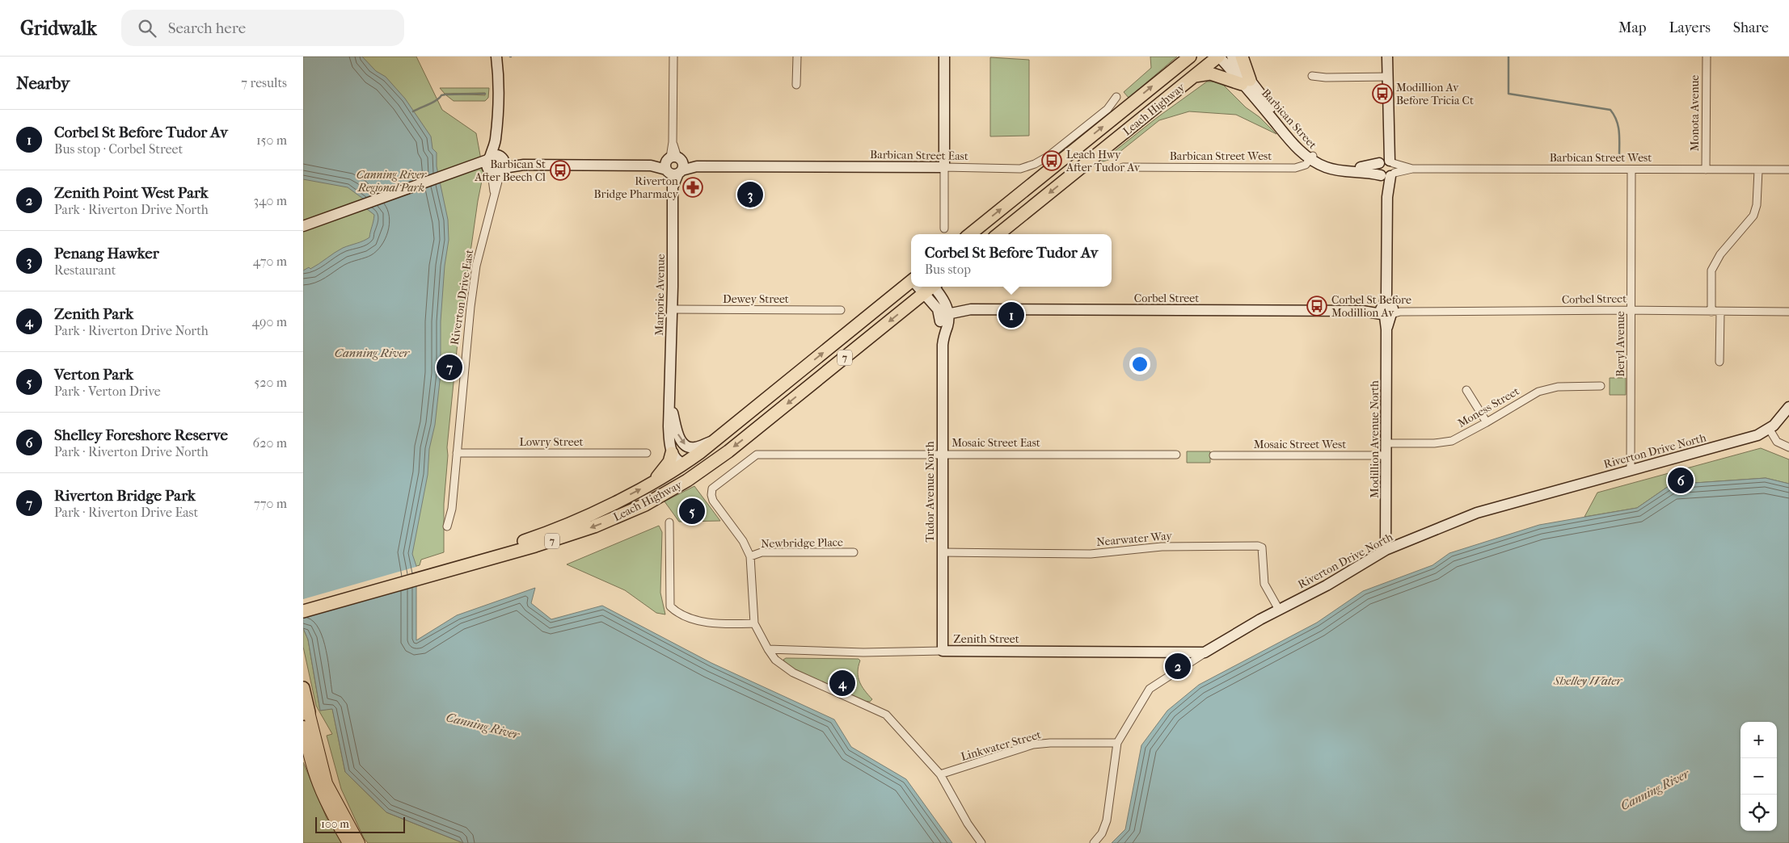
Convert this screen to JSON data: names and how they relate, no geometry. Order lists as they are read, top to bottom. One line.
{"streets":{"highway":["Leach Highway","7"],"street":["Monota Avenue","Barbican Street","Barbican Street East","Barbican Street West","Marjorie Avenue","Riverton Drive East","Corbel Street","Dewey Street","Beryl Avenue","Moness Street","Modillion Avenue North","Lowry Street","Mosaic Street East","Mosaic Street West","Riverton Drive North","Tudor Avenue North","Nearwater Way","Newbridge Place","Zenith Street","Linkwater Street"]},"crossings":[["Leach Highway","Barbican Street"],["Leach Highway","Marjorie Avenue"],["Leach Highway","Tudor Avenue North"],["Monota Avenue","Barbican Street West"],["Barbican Street","Barbican Street West"],["Barbican Street","Modillion Avenue North"],["Barbican Street East","Marjorie Avenue"],["Barbican Street West","Beryl Avenue"],["Barbican Street West","Modillion Avenue North"],["Marjorie Avenue","Dewey Street"],["Riverton Drive East","Lowry Street"],["Corbel Street","Beryl Avenue"],["Corbel Street","Modillion Avenue North"],["Corbel Street","Tudor Avenue North"],["Beryl Avenue","Riverton Drive North"],["Moness Street","Modillion Avenue North"],["Modillion Avenue North","Mosaic Street West"],["Modillion Avenue North","Riverton Drive North"],["Mosaic Street East","Tudor Avenue North"],["Mosaic Street East","Newbridge Place"],["Riverton Drive North","Nearwater Way"],["Riverton Drive North","Zenith Street"],["Riverton Drive North","Linkwater Street"],["Tudor Avenue North","Nearwater Way"],["Tudor Avenue North","Zenith Street"]],"water":["Canning River","Shelley Water"],"parks":["Canning River Regional Park"],"places":{"bus stop":["Modillion Av Before Tricia Ct","Leach Hwy After Tudor Av","Barbican St After Beech Cl","Corbel St Before Modillion Av"],"pharmacy":["Riverton Bridge Pharmacy"]},"scale_bar":"100 m","page":{"header":"Gridwalk","search":"Search here","nav":["Map","Layers","Share"],"heading":["Nearby","7 results"],"list":[{"mark":"1","name":"Corbel St Before Tudor Av","note":"Bus stop · Corbel Street","value":"150 m"},{"mark":"2","name":"Zenith Point West Park","note":"Park · Riverton Drive North","value":"340 m"},{"mark":"3","name":"Penang Hawker","note":"Restaurant","value":"470 m"},{"mark":"4","name":"Zenith Park","note":"Park · Riverton Drive North","value":"490 m"},{"mark":"5","name":"Verton Park","note":"Park · Verton Drive","value":"520 m"},{"mark":"6","name":"Shelley Foreshore Reserve","note":"Park · Riverton Drive North","value":"620 m"},{"mark":"7","name":"Riverton Bridge Park","note":"Park · Riverton Drive East","value":"770 m"}],"pins":["3","1","7","6","5","2","4"],"popup":["Corbel St Before Tudor Av","Bus stop"],"map_buttons":["+","−"],"scale":"100 m"}}
